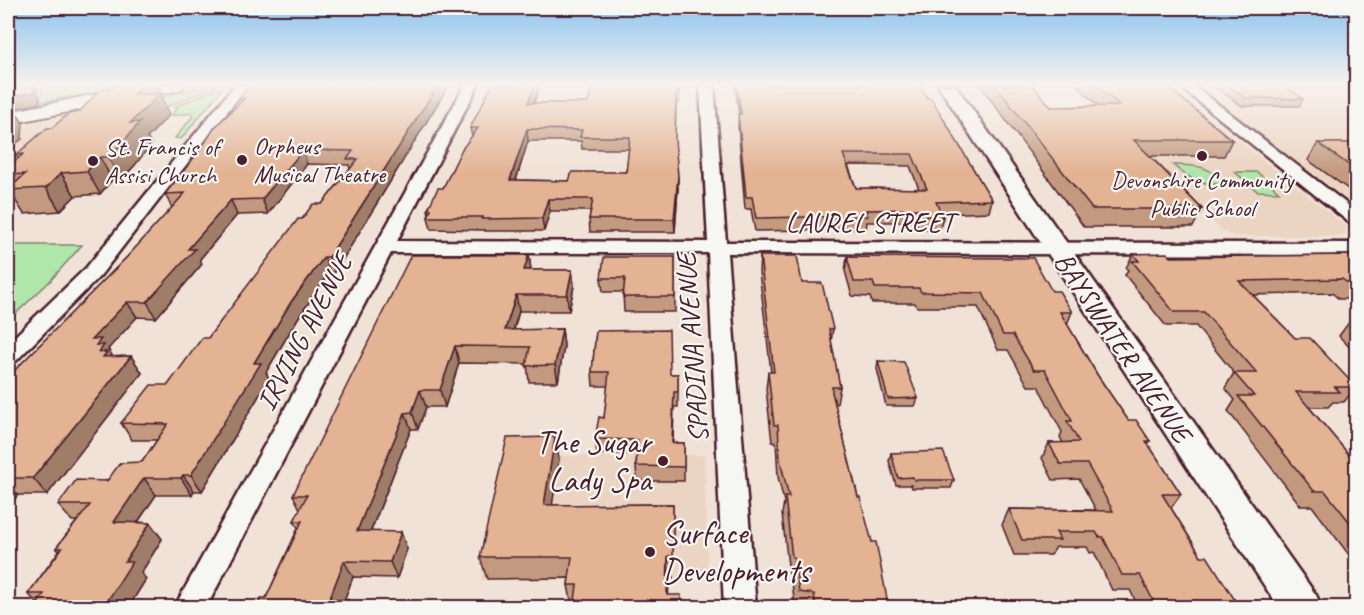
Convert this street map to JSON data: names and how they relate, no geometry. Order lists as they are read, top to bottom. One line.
{"streets":{"street":["LAUREL STREET","IRVING AVENUE","BAYSWATER AVENUE","SPADINA AVENUE"]},"crossings":[["LAUREL STREET","IRVING AVENUE"],["LAUREL STREET","BAYSWATER AVENUE"],["LAUREL STREET","SPADINA AVENUE"]],"places":["Devonshire Community Public School","Orpheus Musical Theatre","St. Francis of Assisi Church","The Sugar Lady Spa","Surface Developments"]}
